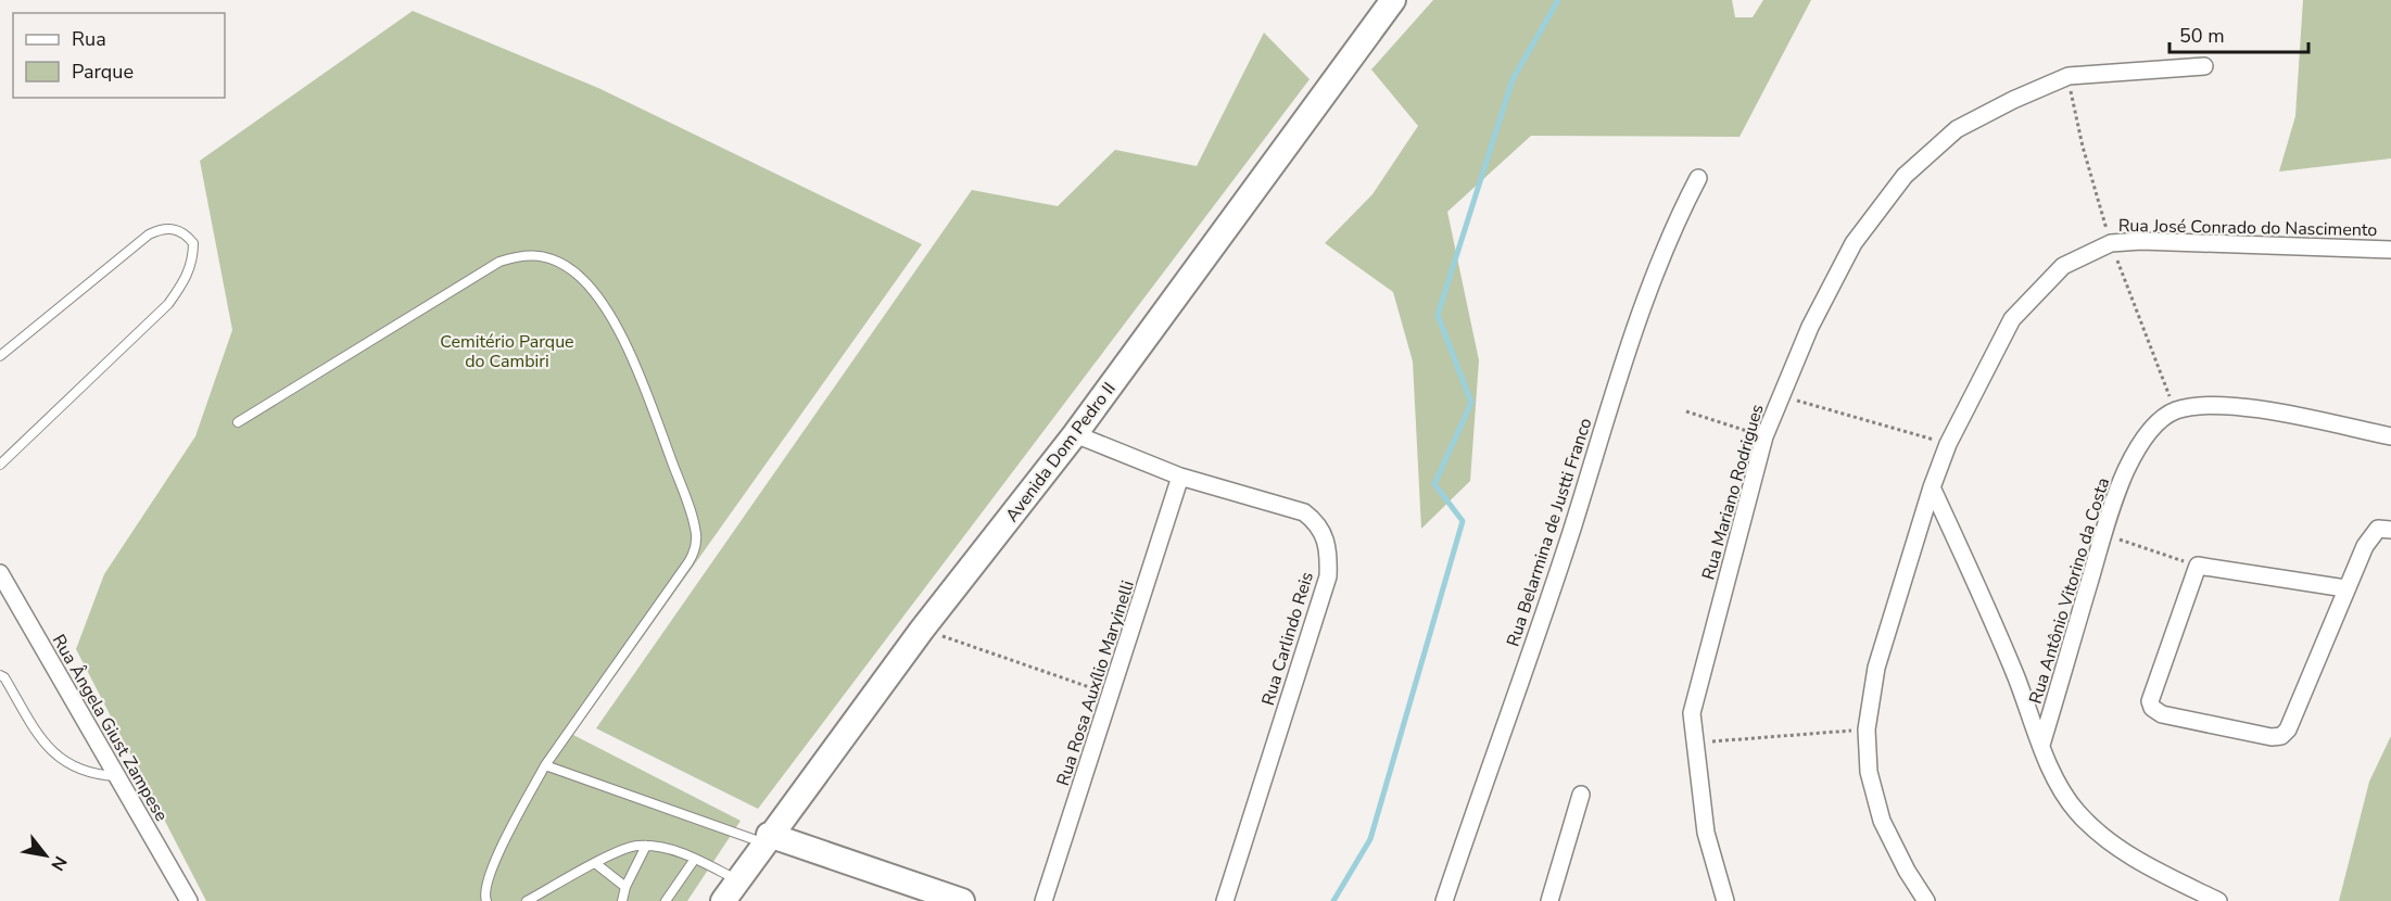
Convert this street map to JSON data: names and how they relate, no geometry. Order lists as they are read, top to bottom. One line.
{"streets":{"street":["Rua José Conrado do Nascimento","Avenida Dom Pedro II","Rua Mariano Rodrigues","Rua Belarmina de Justti Franco","Rua Antônio Vitorino da Costa","Rua Carlindo Reis","Rua Rosa Auxílio Maryinelli","Rua Ângela Giust Zampese"]},"crossings":[["Avenida Dom Pedro II","Rua Carlindo Reis"],["Rua Carlindo Reis","Rua Rosa Auxílio Maryinelli"]],"parks":["Cemitério Parque do Cambiri"],"legend":["Rua","Parque"],"scale_bar":"50 m","north":"bottom right"}
